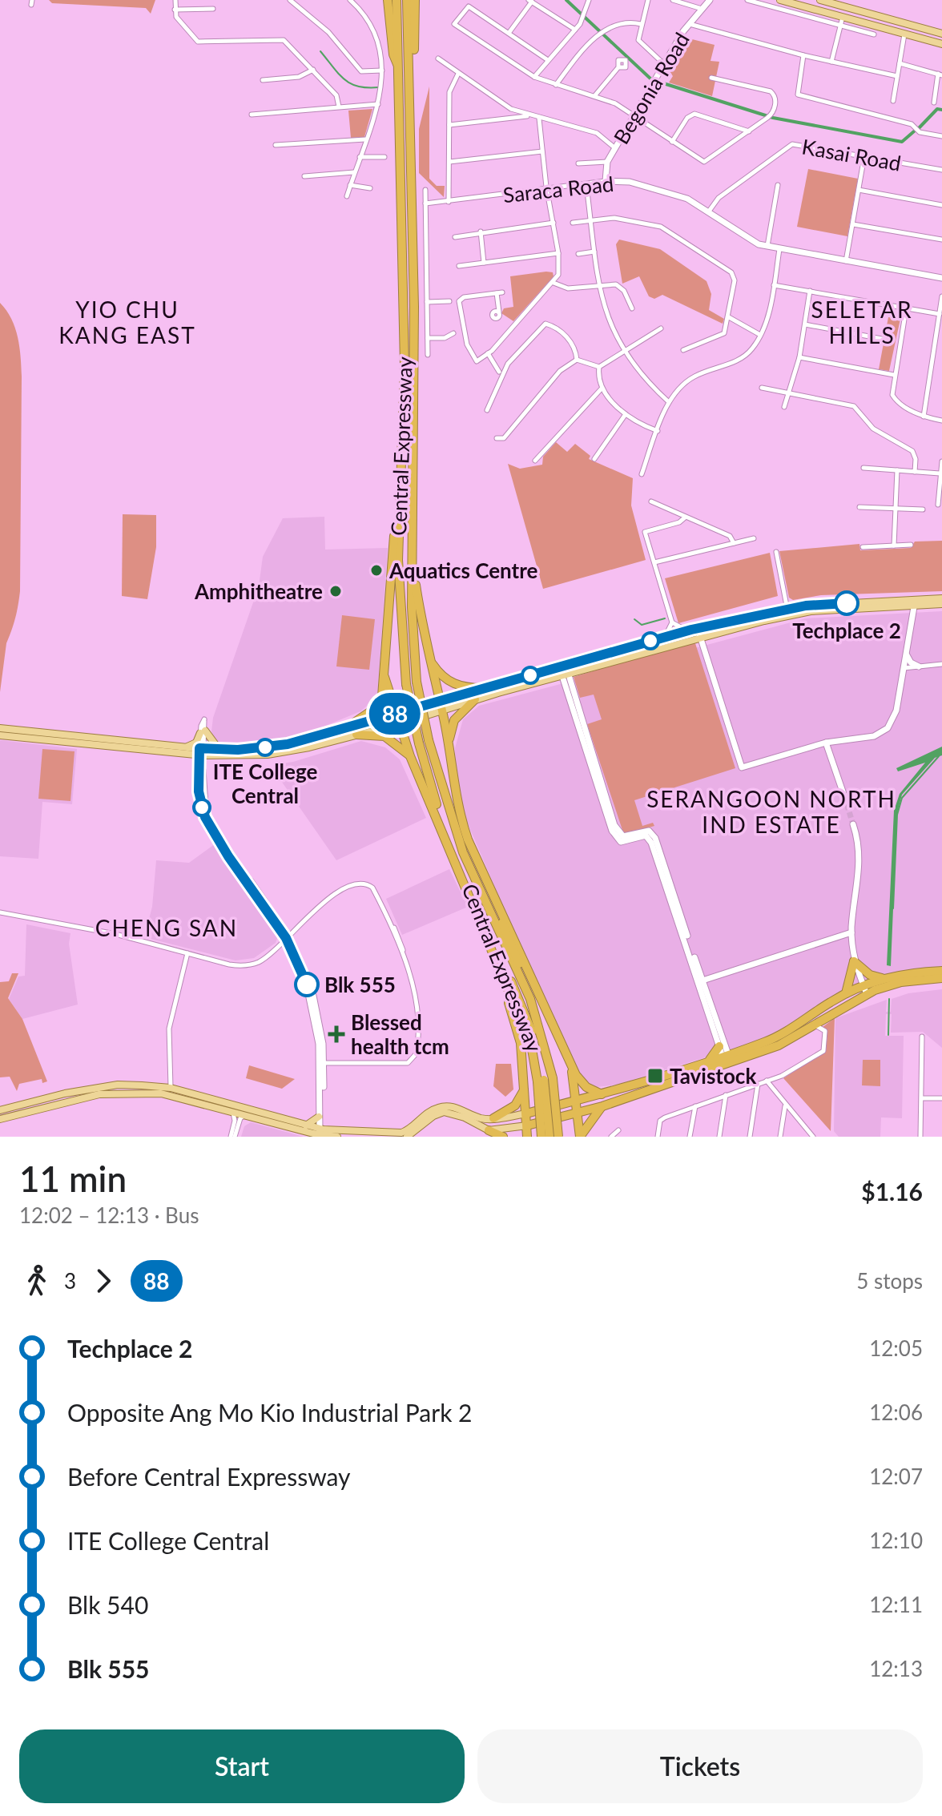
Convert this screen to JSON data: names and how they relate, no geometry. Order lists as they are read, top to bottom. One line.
{"streets":{"highway":["Central Expressway"],"street":["Begonia Road","Kasai Road","Saraca Road"]},"crossings":[["Begonia Road","Saraca Road"],["Kasai Road","Saraca Road"]],"districts":["YIO CHU KANG EAST","SELETAR HILLS","SERANGOON NORTH IND ESTATE","CHENG SAN"],"places":{"other":["Aquatics Centre","Amphitheatre","Techplace 2","ITE College Central","Blk 555"],"health":["Blessed health tcm"],"transit":["Tavistock"]},"lines":["bus line 88"],"page":{"on_map":"88","heading":["11 min","12:02 – 12:13 · Bus","$1.16"],"legs":["3","88","5 stops"],"list":[{"name":"Techplace 2","value":"12:05"},{"name":"Opposite Ang Mo Kio Industrial Park 2","value":"12:06"},{"name":"Before Central Expressway","value":"12:07"},{"name":"ITE College Central","value":"12:10"},{"name":"Blk 540","value":"12:11"},{"name":"Blk 555","value":"12:13"}],"buttons":["Start","Tickets"]}}
